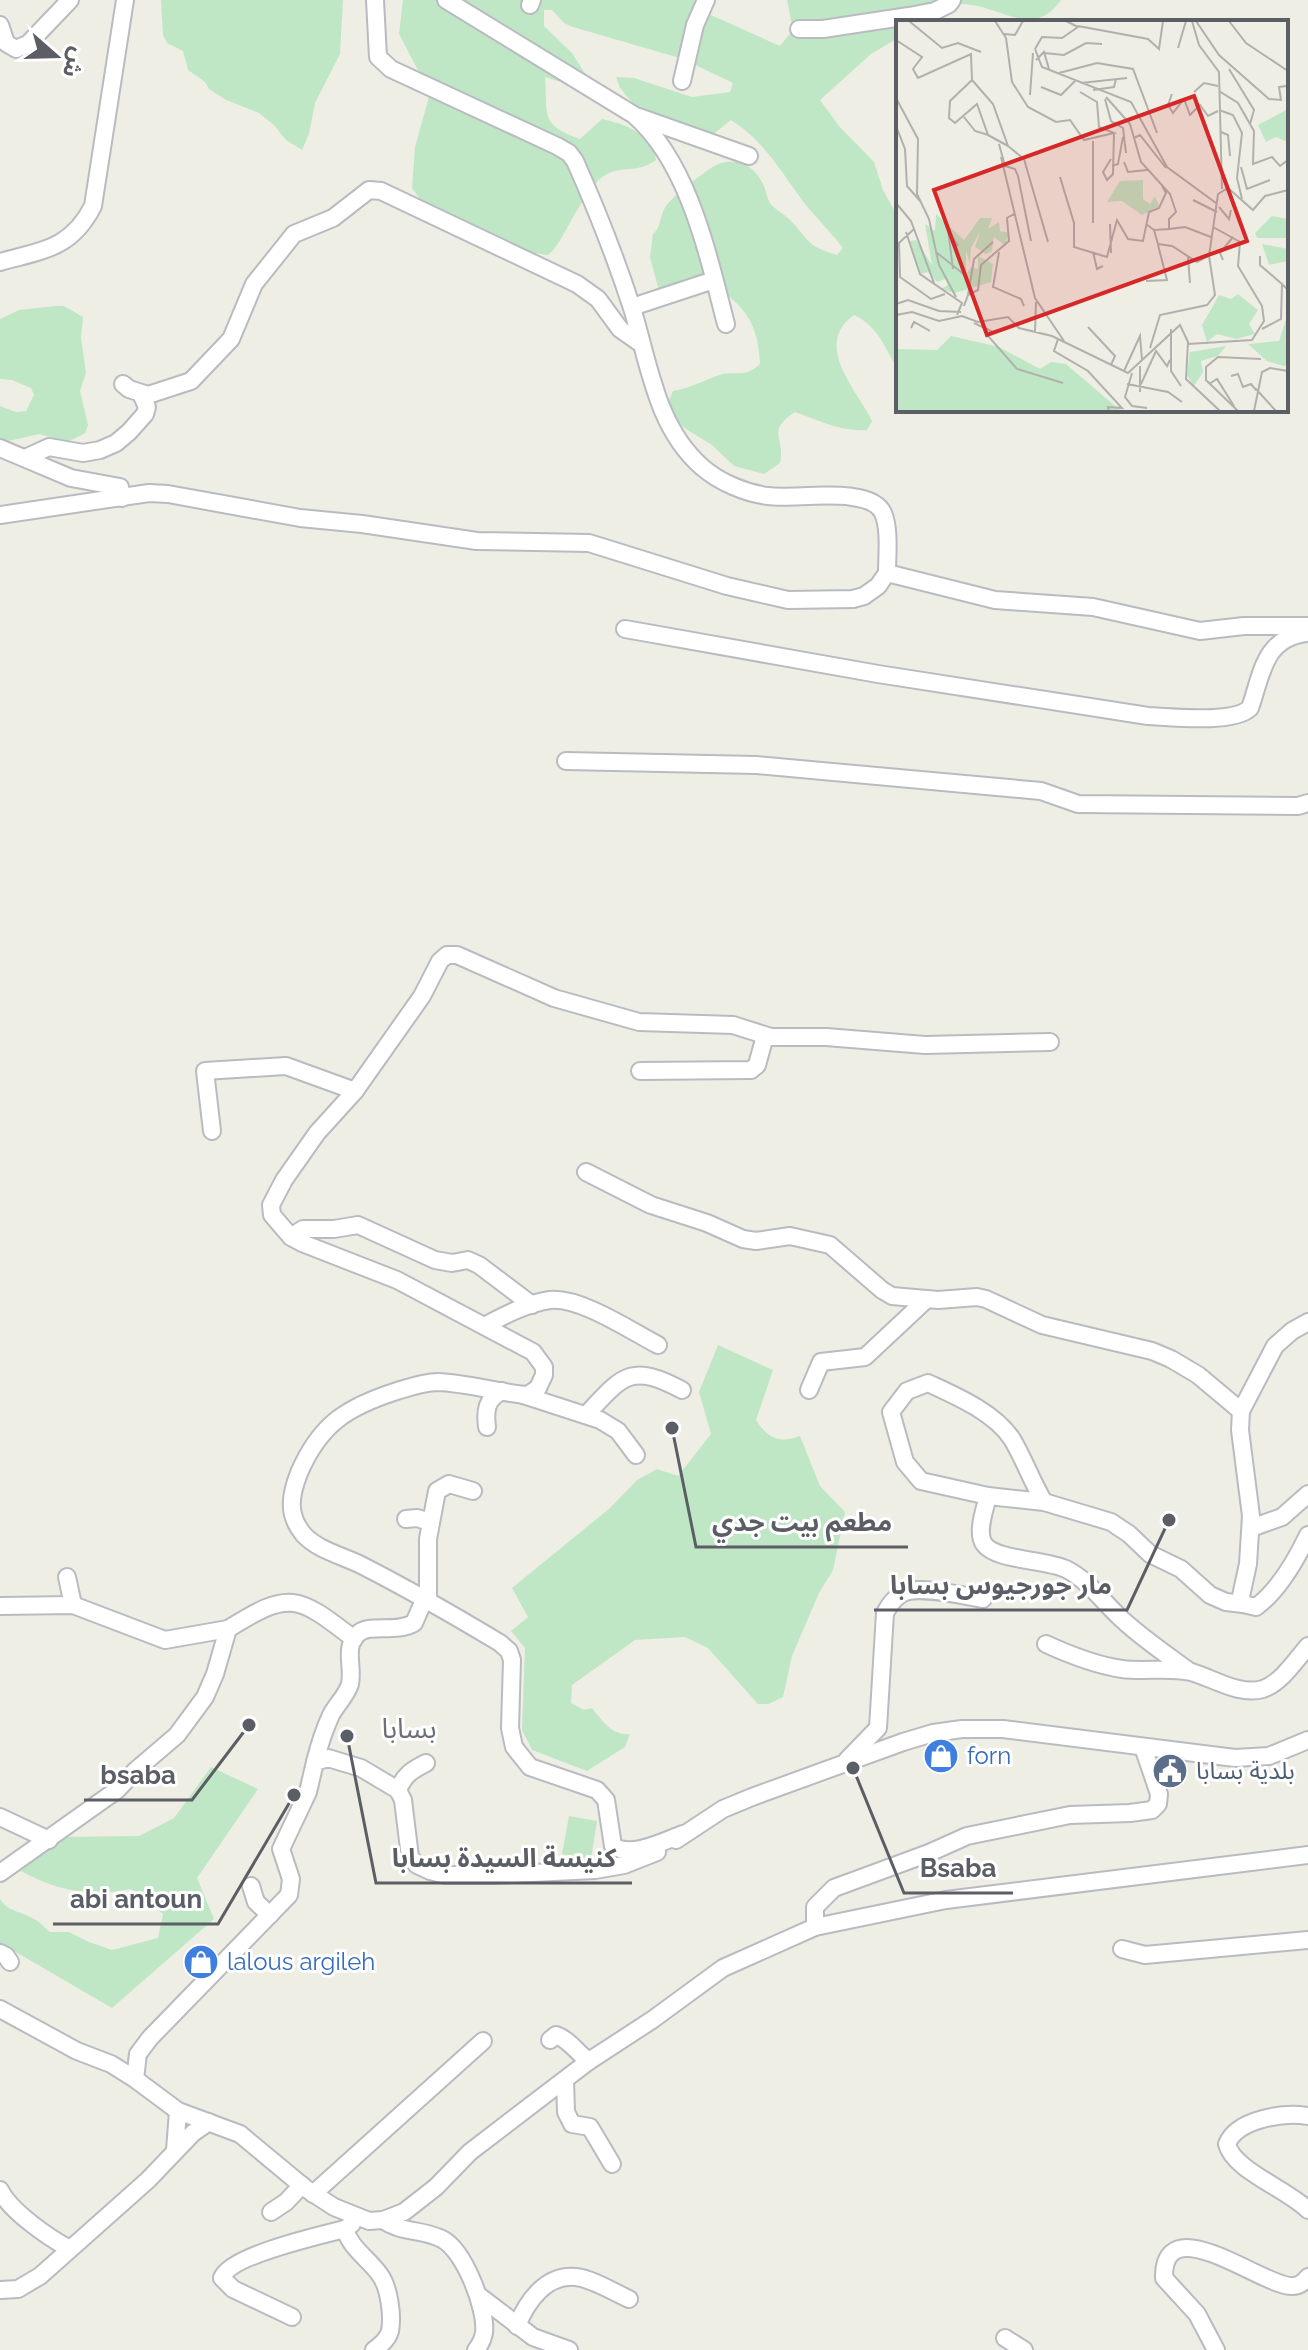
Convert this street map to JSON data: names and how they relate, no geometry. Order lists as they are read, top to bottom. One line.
{"districts":["بسابا"],"places":{"other":["مطعم بيت جدي","مار جورجيوس بسابا","bsaba","كنيسة السيدة بسابا","Bsaba","abi antoun"],"shop":["forn","lalous argileh"],"public building":["بلدية بسابا"]},"north":"right"}
